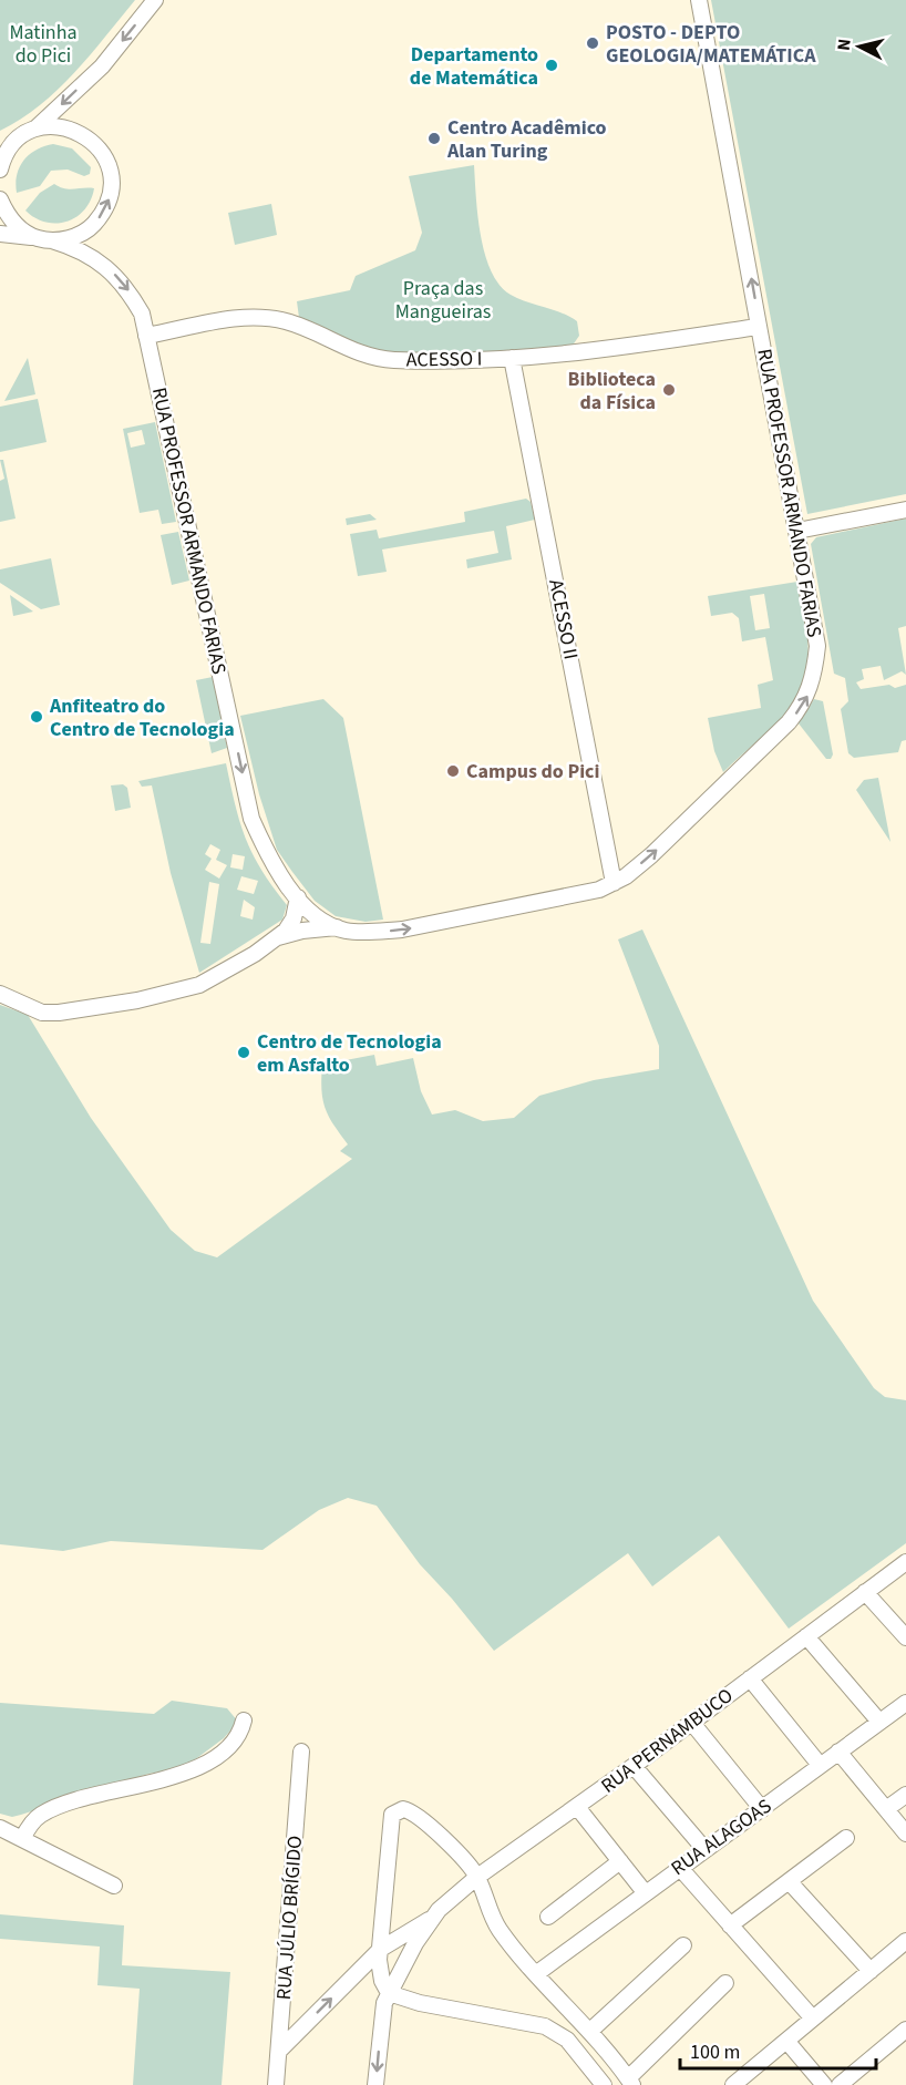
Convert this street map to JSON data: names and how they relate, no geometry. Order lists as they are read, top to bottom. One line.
{"streets":{"street":["ACESSO I","RUA PROFESSOR ARMANDO FARIAS","ACESSO II","RUA PERNAMBUCO","RUA ALAGOAS","RUA JÚLIO BRÍGIDO"]},"crossings":[["ACESSO I","RUA PROFESSOR ARMANDO FARIAS"],["ACESSO I","ACESSO II"],["RUA PROFESSOR ARMANDO FARIAS","ACESSO II"],["RUA PERNAMBUCO","RUA JÚLIO BRÍGIDO"]],"parks":["Matinha do Pici","Praça das Mangueiras"],"places":["POSTO - DEPTO GEOLOGIA/MATEMÁTICA","Departamento de Matemática","Centro Acadêmico Alan Turing","Biblioteca da Física","Anfiteatro do Centro de Tecnologia","Campus do Pici","Centro de Tecnologia em Asfalto"],"scale_bar":"100 m","north":"left"}
